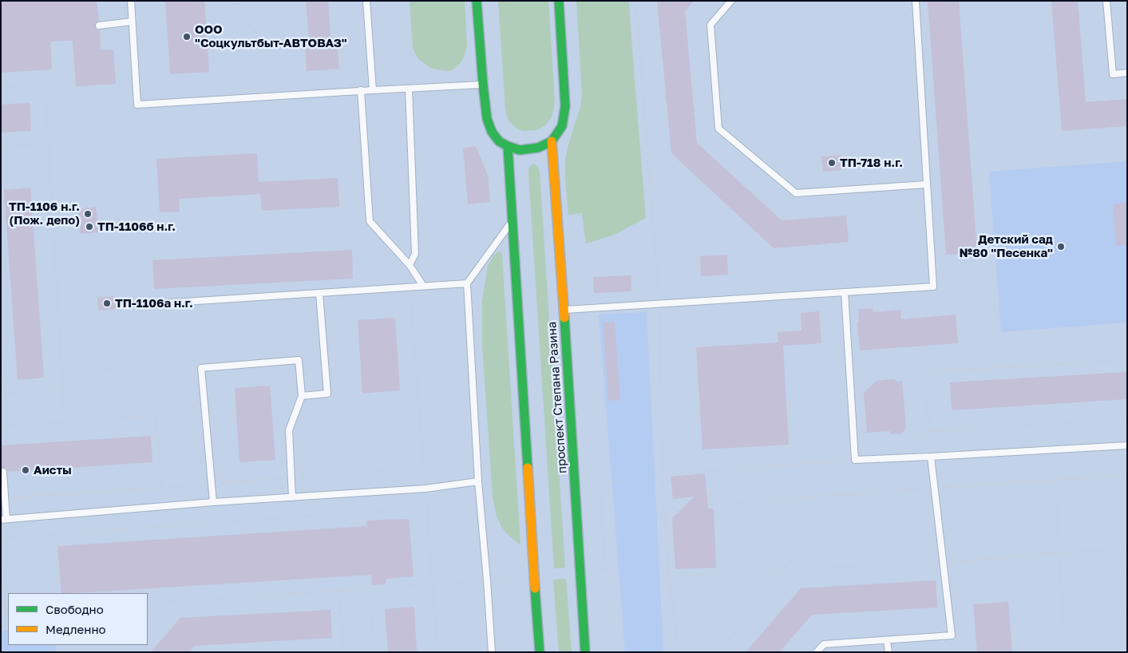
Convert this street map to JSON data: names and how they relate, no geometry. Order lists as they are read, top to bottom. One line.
{"streets":{"main road":["проспект Степана Разина"]},"places":["ООО \"Соцкультбыт-АВТОВАЗ\"","ТП-718 н.г.","ТП-1106 н.г. (Пож. депо)","ТП-1106б н.г.","Детский сад №80 \"Песенка\"","ТП-1106а н.г.","Аисты"],"legend":["Свободно","Медленно"]}
